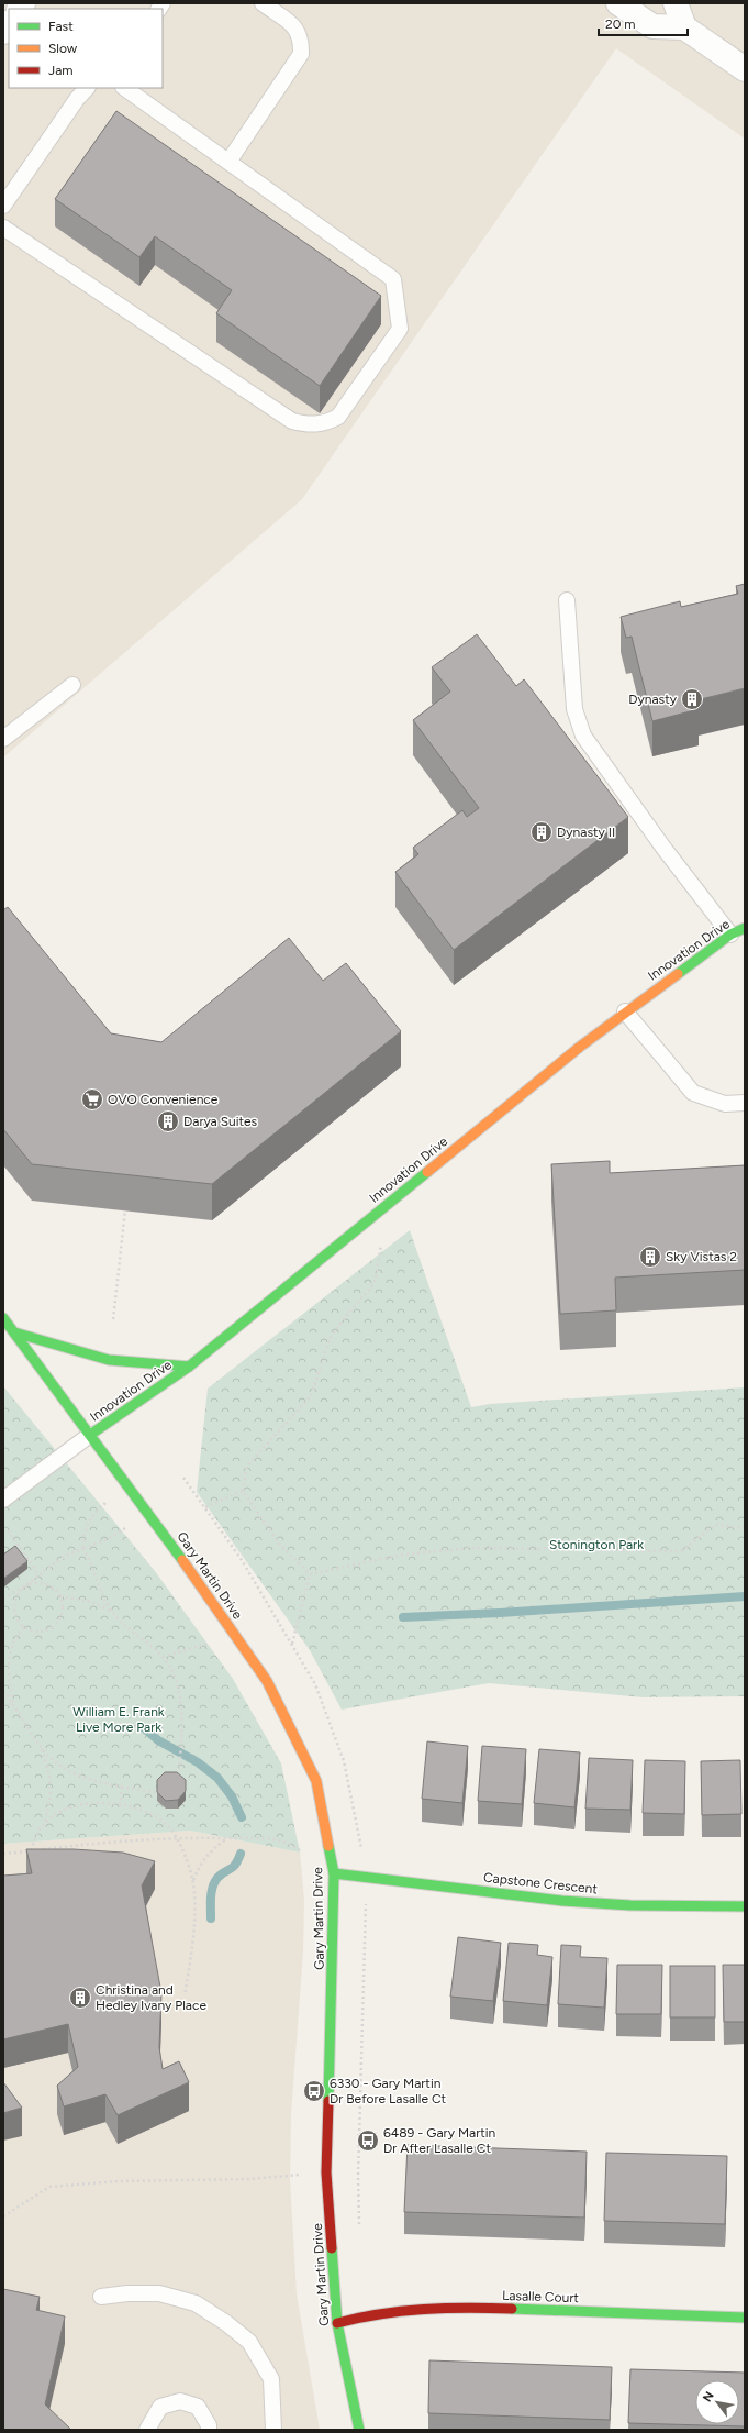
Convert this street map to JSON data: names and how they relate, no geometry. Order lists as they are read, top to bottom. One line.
{"streets":{"street":["Innovation Drive","Gary Martin Drive","Capstone Crescent","Lasalle Court"]},"crossings":[["Innovation Drive","Gary Martin Drive"],["Gary Martin Drive","Capstone Crescent"],["Gary Martin Drive","Lasalle Court"]],"parks":["Stonington Park","William E. Frank Live More Park"],"places":{"building":["Dynasty","Dynasty II","Darya Suites","Sky Vistas 2","Christina and Hedley Ivany Place"],"supermarket":["OVO Convenience"],"bus stop":["6330 - Gary Martin Dr Before Lasalle Ct","6489 - Gary Martin Dr After Lasalle Ct"]},"legend":["Fast","Slow","Jam"],"scale_bar":"20 m","north":"top left"}
